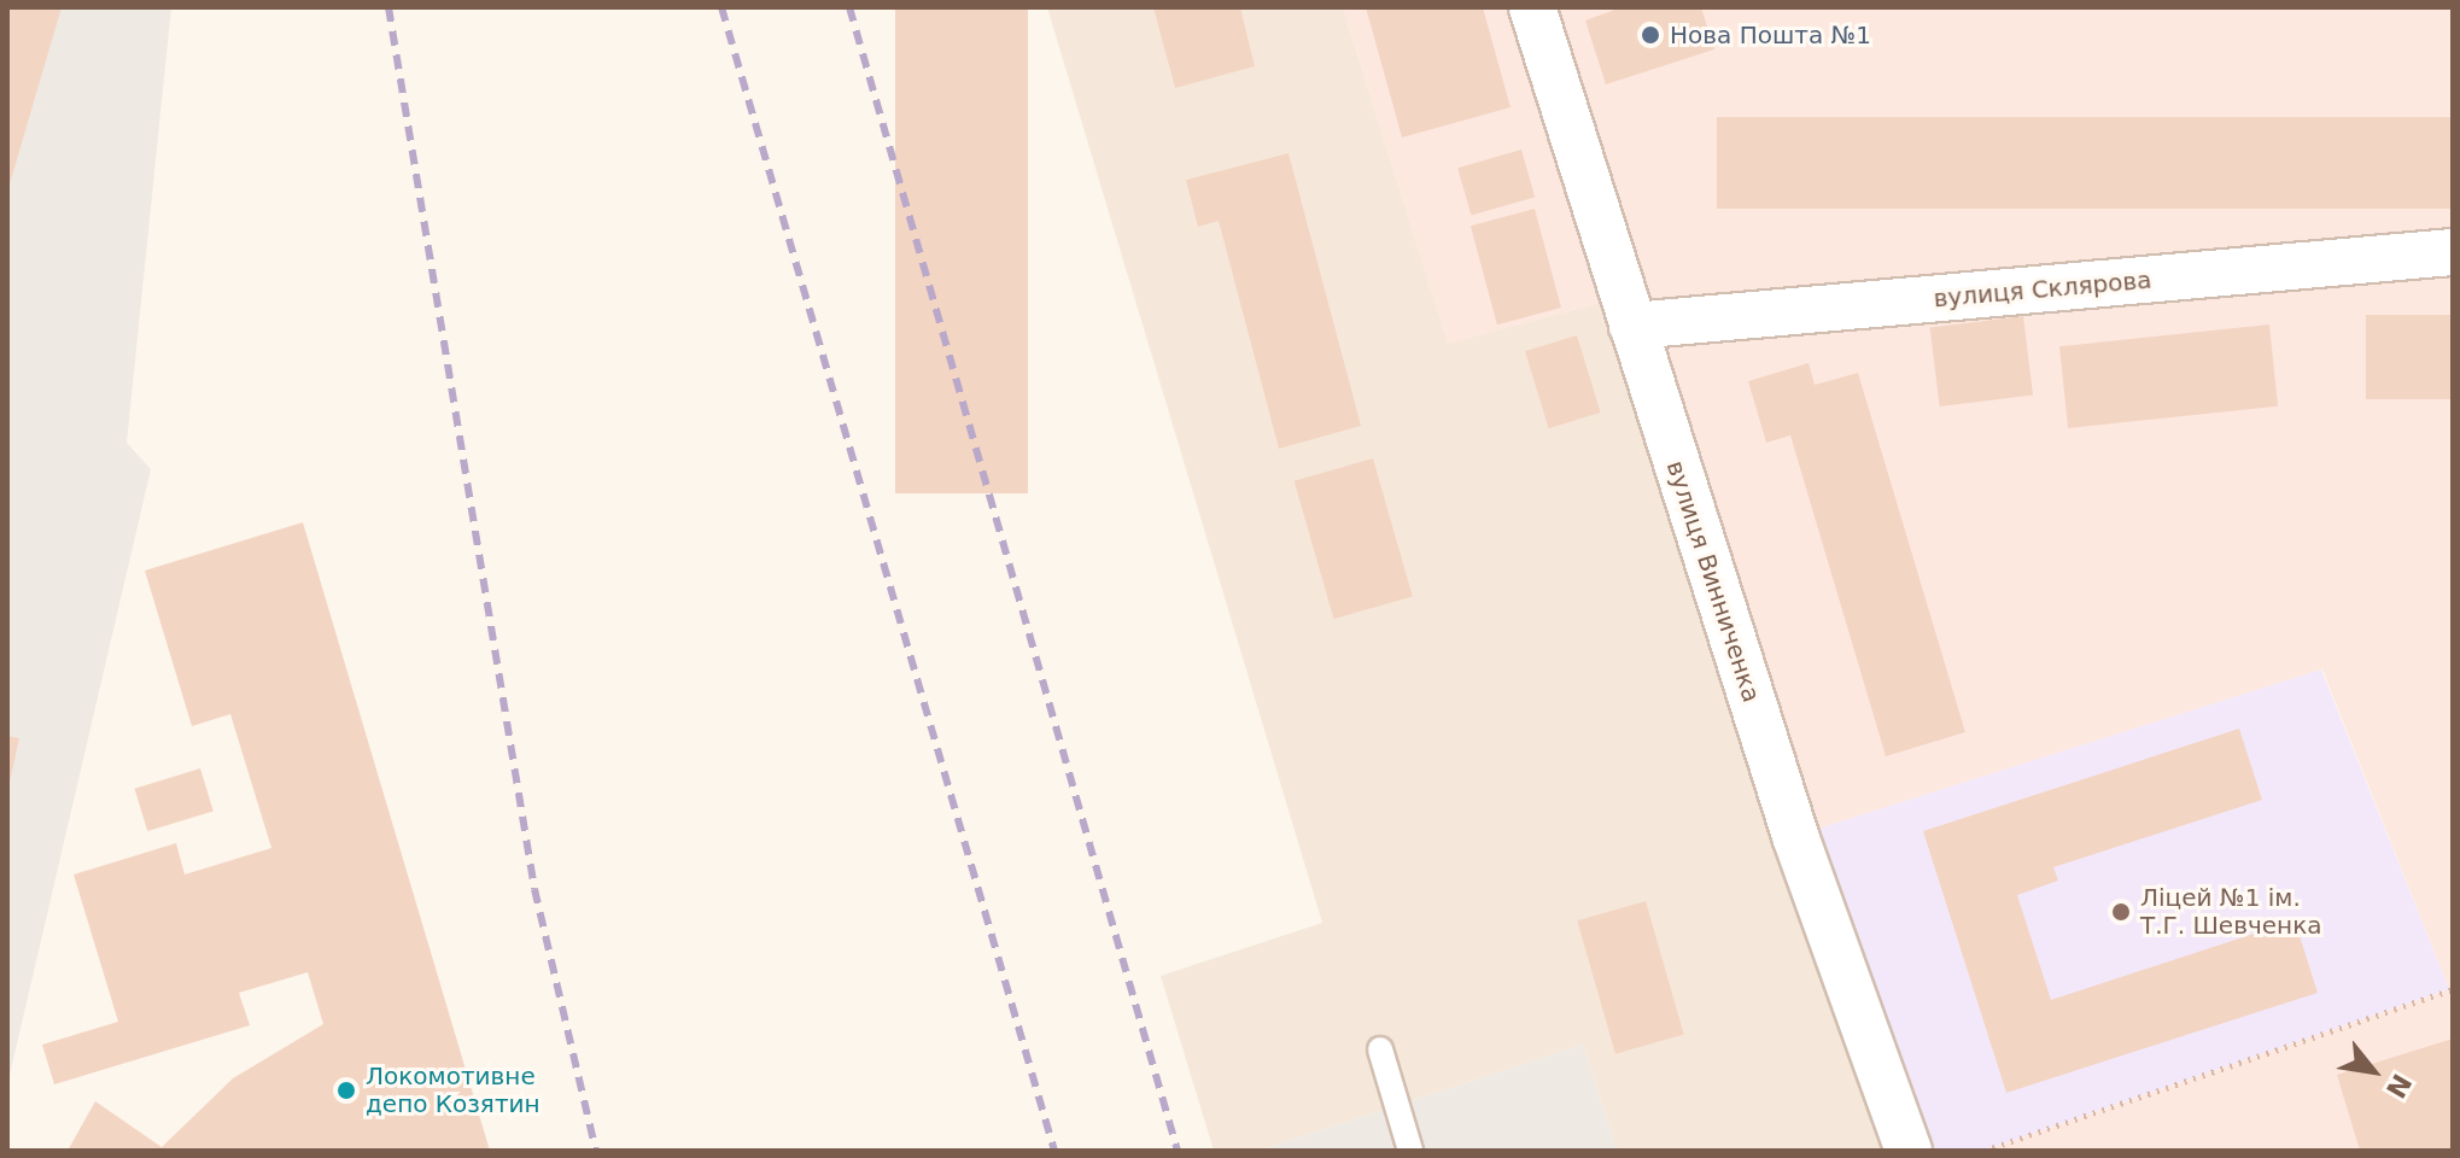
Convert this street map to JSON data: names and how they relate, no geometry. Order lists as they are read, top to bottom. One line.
{"streets":{"street":["вулиця Склярова","вулиця Винниченка"]},"crossings":[["вулиця Склярова","вулиця Винниченка"]],"places":["Нова Пошта №1","Ліцей №1 ім. Т.Г. Шевченка","Локомотивне депо Козятин"],"north":"bottom right"}
